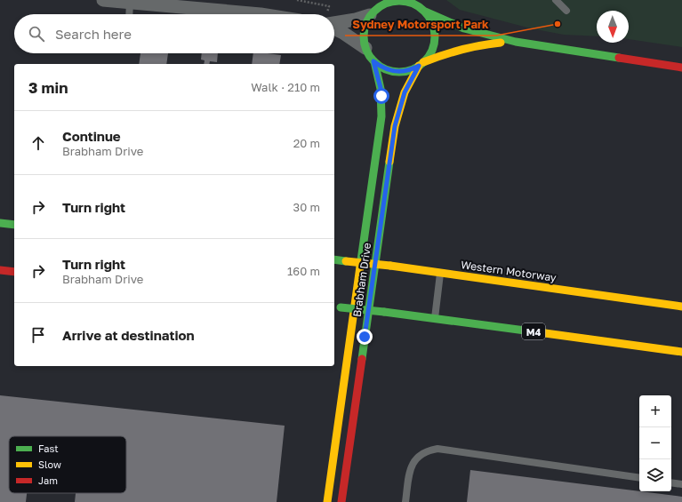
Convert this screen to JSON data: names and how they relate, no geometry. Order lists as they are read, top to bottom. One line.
{"streets":{"main road":["Western Motorway","Brabham Drive","M4"]},"places":["Sydney Motorsport Park"],"legend":["Fast","Slow","Jam"],"north":"bottom","page":{"search":"Search here","heading":["3 min","Walk · 210 m"],"list":[["Continue","Brabham Drive","20 m"],["Turn right","30 m"],["Turn right","Brabham Drive","160 m"],"Arrive at destination"],"map_buttons":["+","−"]}}
